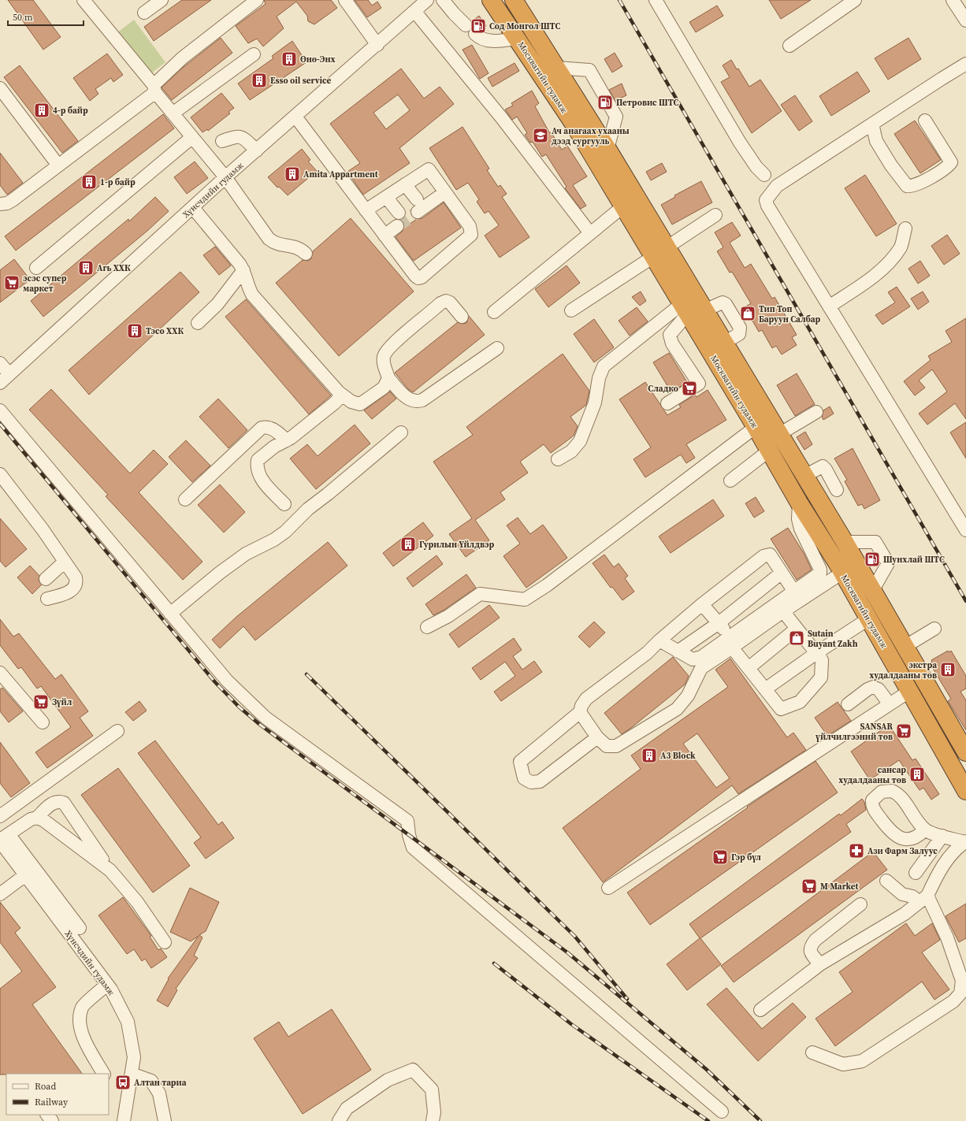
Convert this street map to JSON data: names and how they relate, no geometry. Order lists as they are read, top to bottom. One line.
{"streets":{"highway":["Москвагийн гудамж"],"street":["Хүнсчдийн гудамж"]},"places":{"fuel station":["Сод Монгол ШТС","Петровис ШТС","Шунхлай ШТС"],"building":["Өнө-Энх","Esso oil service","4-р байр","Amita Appartment","1-р байр","Агь ХХК","Тэсо ХХК","Гурилын Үйлдвэр","экстра худалдааны төв","A3 Block","сансар худалдааны төв"],"school or university":["Ач анагаах ухааны дээд сургууль"],"supermarket":["эсэс супер маркет","Сладко","Зүйл","SANSAR үйлчилгээний төв","Гэр бүл","М Market"],"shop":["Тип Топ Баруун Салбар","Sutain Buyant Zakh"],"pharmacy":["Ази Фарм Залуус"],"bus stop":["Алтан тариа"]},"legend":["Road","Railway"],"scale_bar":"50 m"}
